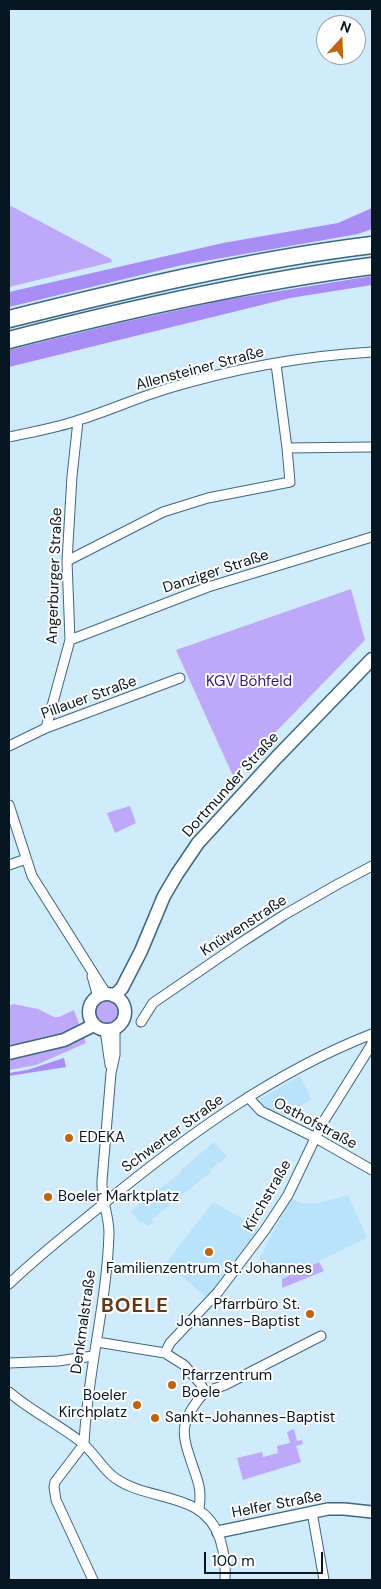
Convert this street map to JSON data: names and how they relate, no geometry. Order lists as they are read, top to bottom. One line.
{"streets":{"main road":["Dortmunder Straße"],"street":["Allensteiner Straße","Danziger Straße","Angerburger Straße","Pillauer Straße","Knüwenstraße","Osthofstraße","Schwerter Straße","Kirchstraße","Denkmalstraße","Helfer Straße"]},"crossings":[["Allensteiner Straße","Angerburger Straße"],["Danziger Straße","Angerburger Straße"],["Angerburger Straße","Pillauer Straße"],["Osthofstraße","Schwerter Straße"],["Osthofstraße","Kirchstraße"],["Schwerter Straße","Denkmalstraße"]],"districts":["BOELE"],"parks":["KGV Böhfeld"],"places":["EDEKA","Boeler Marktplatz","Familienzentrum St. Johannes","Pfarrbüro St. Johannes-Baptist","Pfarrzentrum Boele","Boeler Kirchplatz","Sankt-Johannes-Baptist"],"scale_bar":"100 m","north":"top"}
